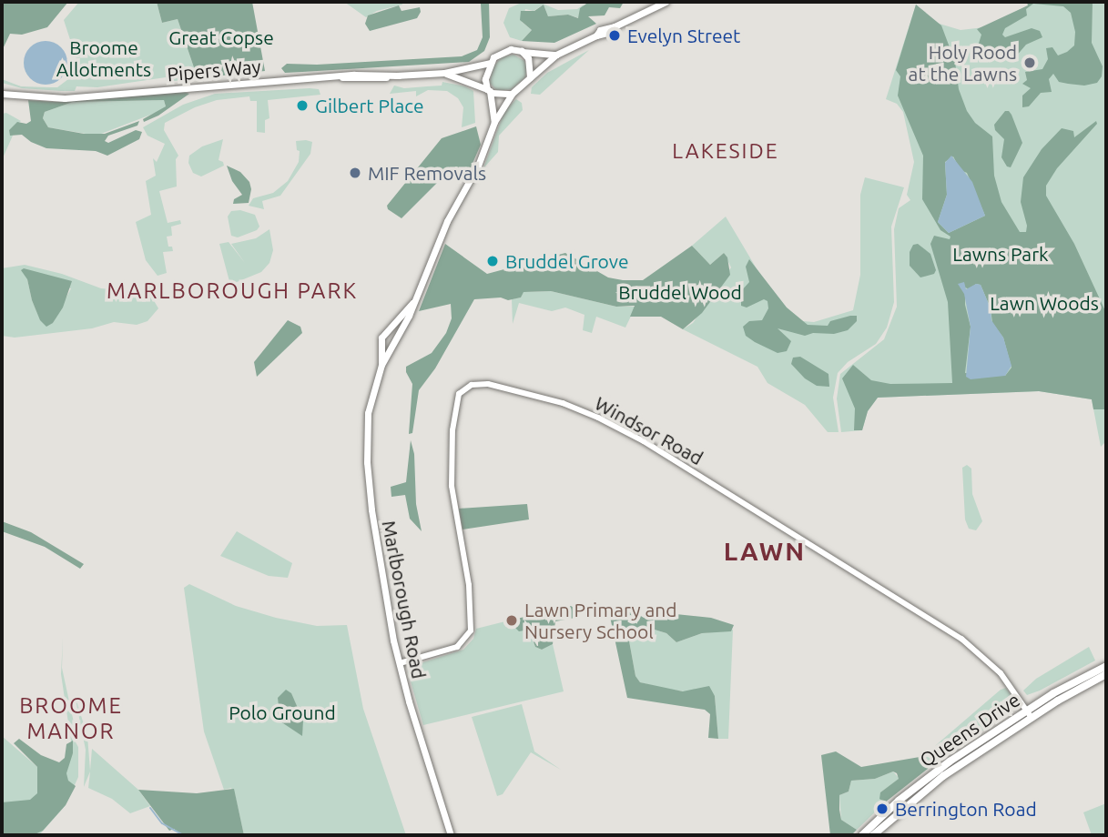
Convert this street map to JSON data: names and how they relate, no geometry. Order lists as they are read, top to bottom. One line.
{"streets":{"main road":["Pipers Way","Marlborough Road","Queens Drive"],"street":["Windsor Road"]},"crossings":[["Pipers Way","Marlborough Road"],["Windsor Road","Marlborough Road"],["Windsor Road","Queens Drive"]],"districts":["LAKESIDE","MARLBOROUGH PARK","LAWN","BROOME MANOR"],"parks":["Great Copse","Broome Allotments","Lawns Park","Bruddel Wood","Lawn Woods","Polo Ground"],"places":["Evelyn Street","Holy Rood at the Lawns","Gilbert Place","MIF Removals","Bruddel Grove","Lawn Primary and Nursery School","Berrington Road"]}
